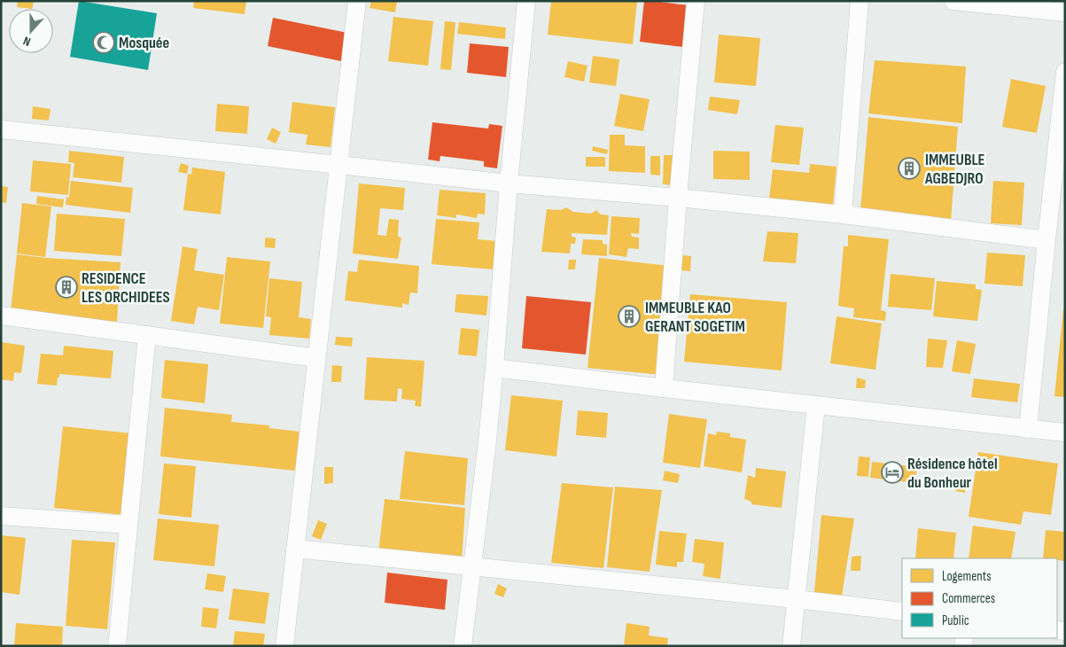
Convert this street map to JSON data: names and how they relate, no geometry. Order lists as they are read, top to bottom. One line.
{"places":{"mosque":["Mosquée"],"building":["IMMEUBLE AGBEDJRO","RESIDENCE LES ORCHIDEES","IMMEUBLE KAO GERANT SOGETIM"],"hotel":["Résidence hôtel du Bonheur"]},"legend":["Logements","Commerces","Public"],"north":"bottom"}
